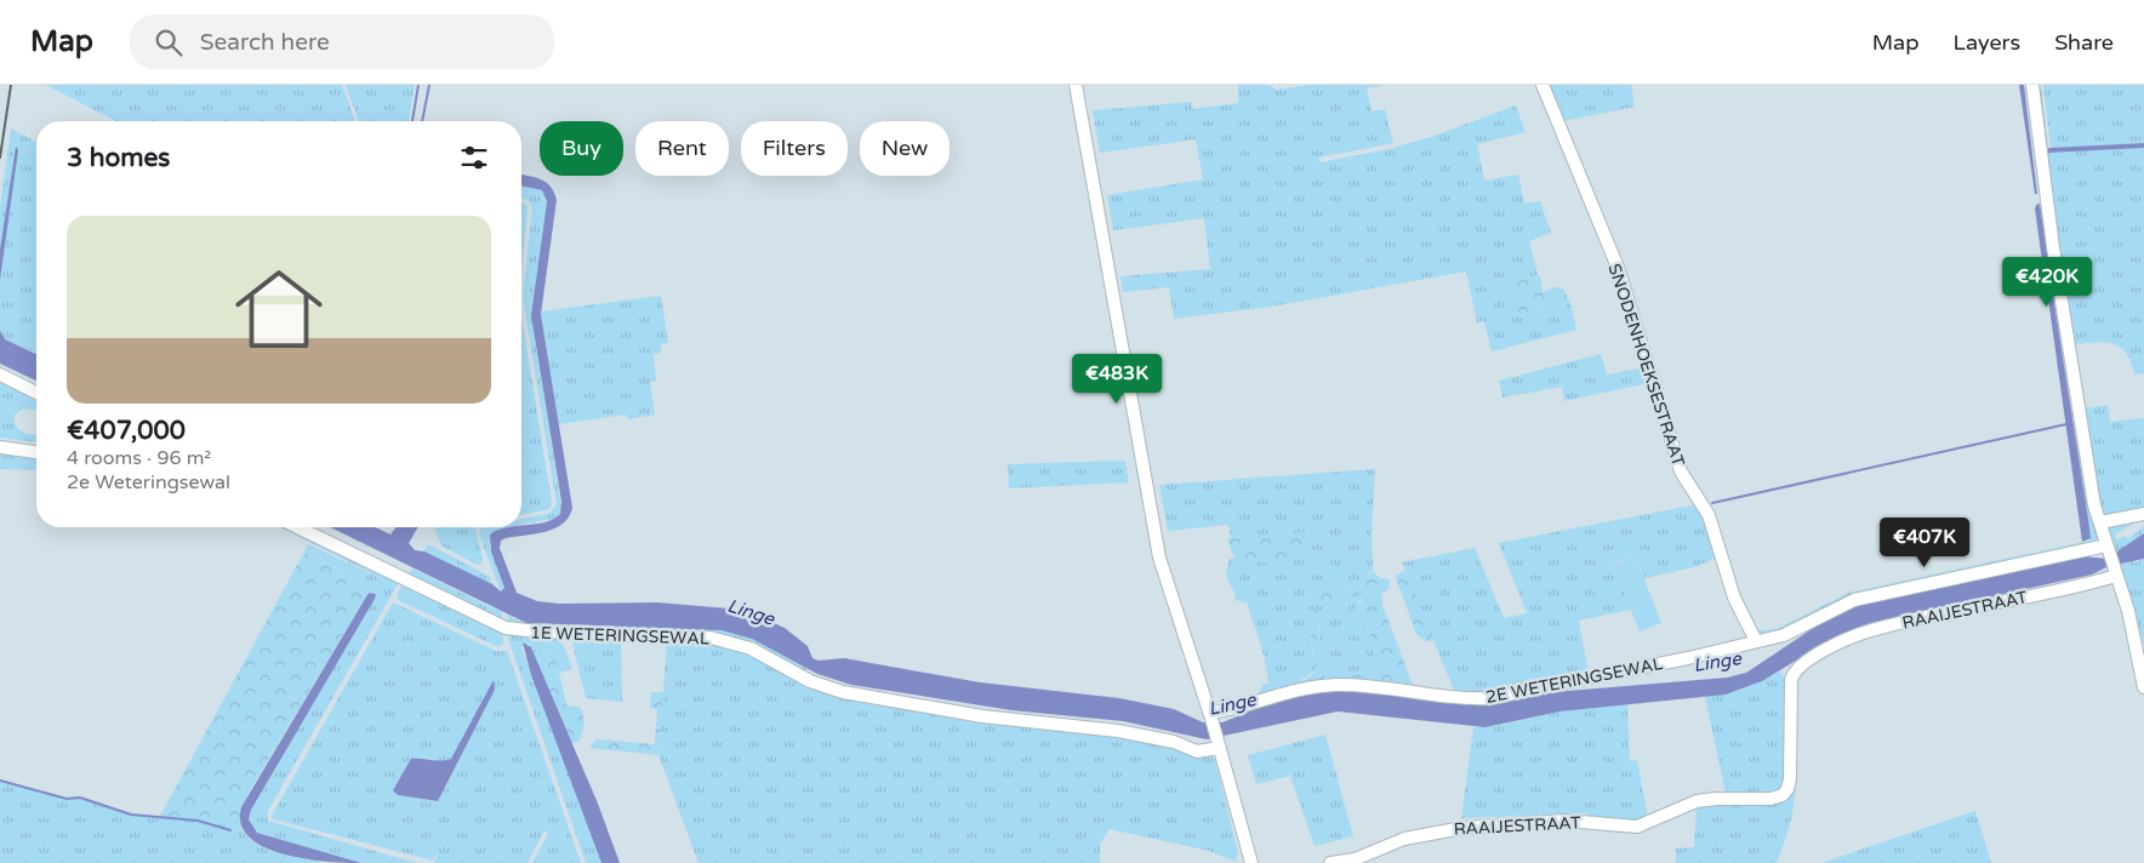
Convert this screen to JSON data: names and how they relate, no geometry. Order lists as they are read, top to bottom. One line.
{"streets":{"street":["SNODENHOEKSESTRAAT","RAAIJESTRAAT","1E WETERINGSEWAL","2E WETERINGSEWAL"]},"crossings":[["SNODENHOEKSESTRAAT","2E WETERINGSEWAL"],["RAAIJESTRAAT","2E WETERINGSEWAL"]],"water":["Linge"],"page":{"header":"Map","search":"Search here","nav":["Map","Layers","Share"],"chip":["Buy","Rent","Filters","New"],"heading":"3 homes","list":[{"name":"€407,000","note":"4 rooms · 96 m² · 2e Weteringsewal"}],"price":["€420K","€483K","€407K"]}}
